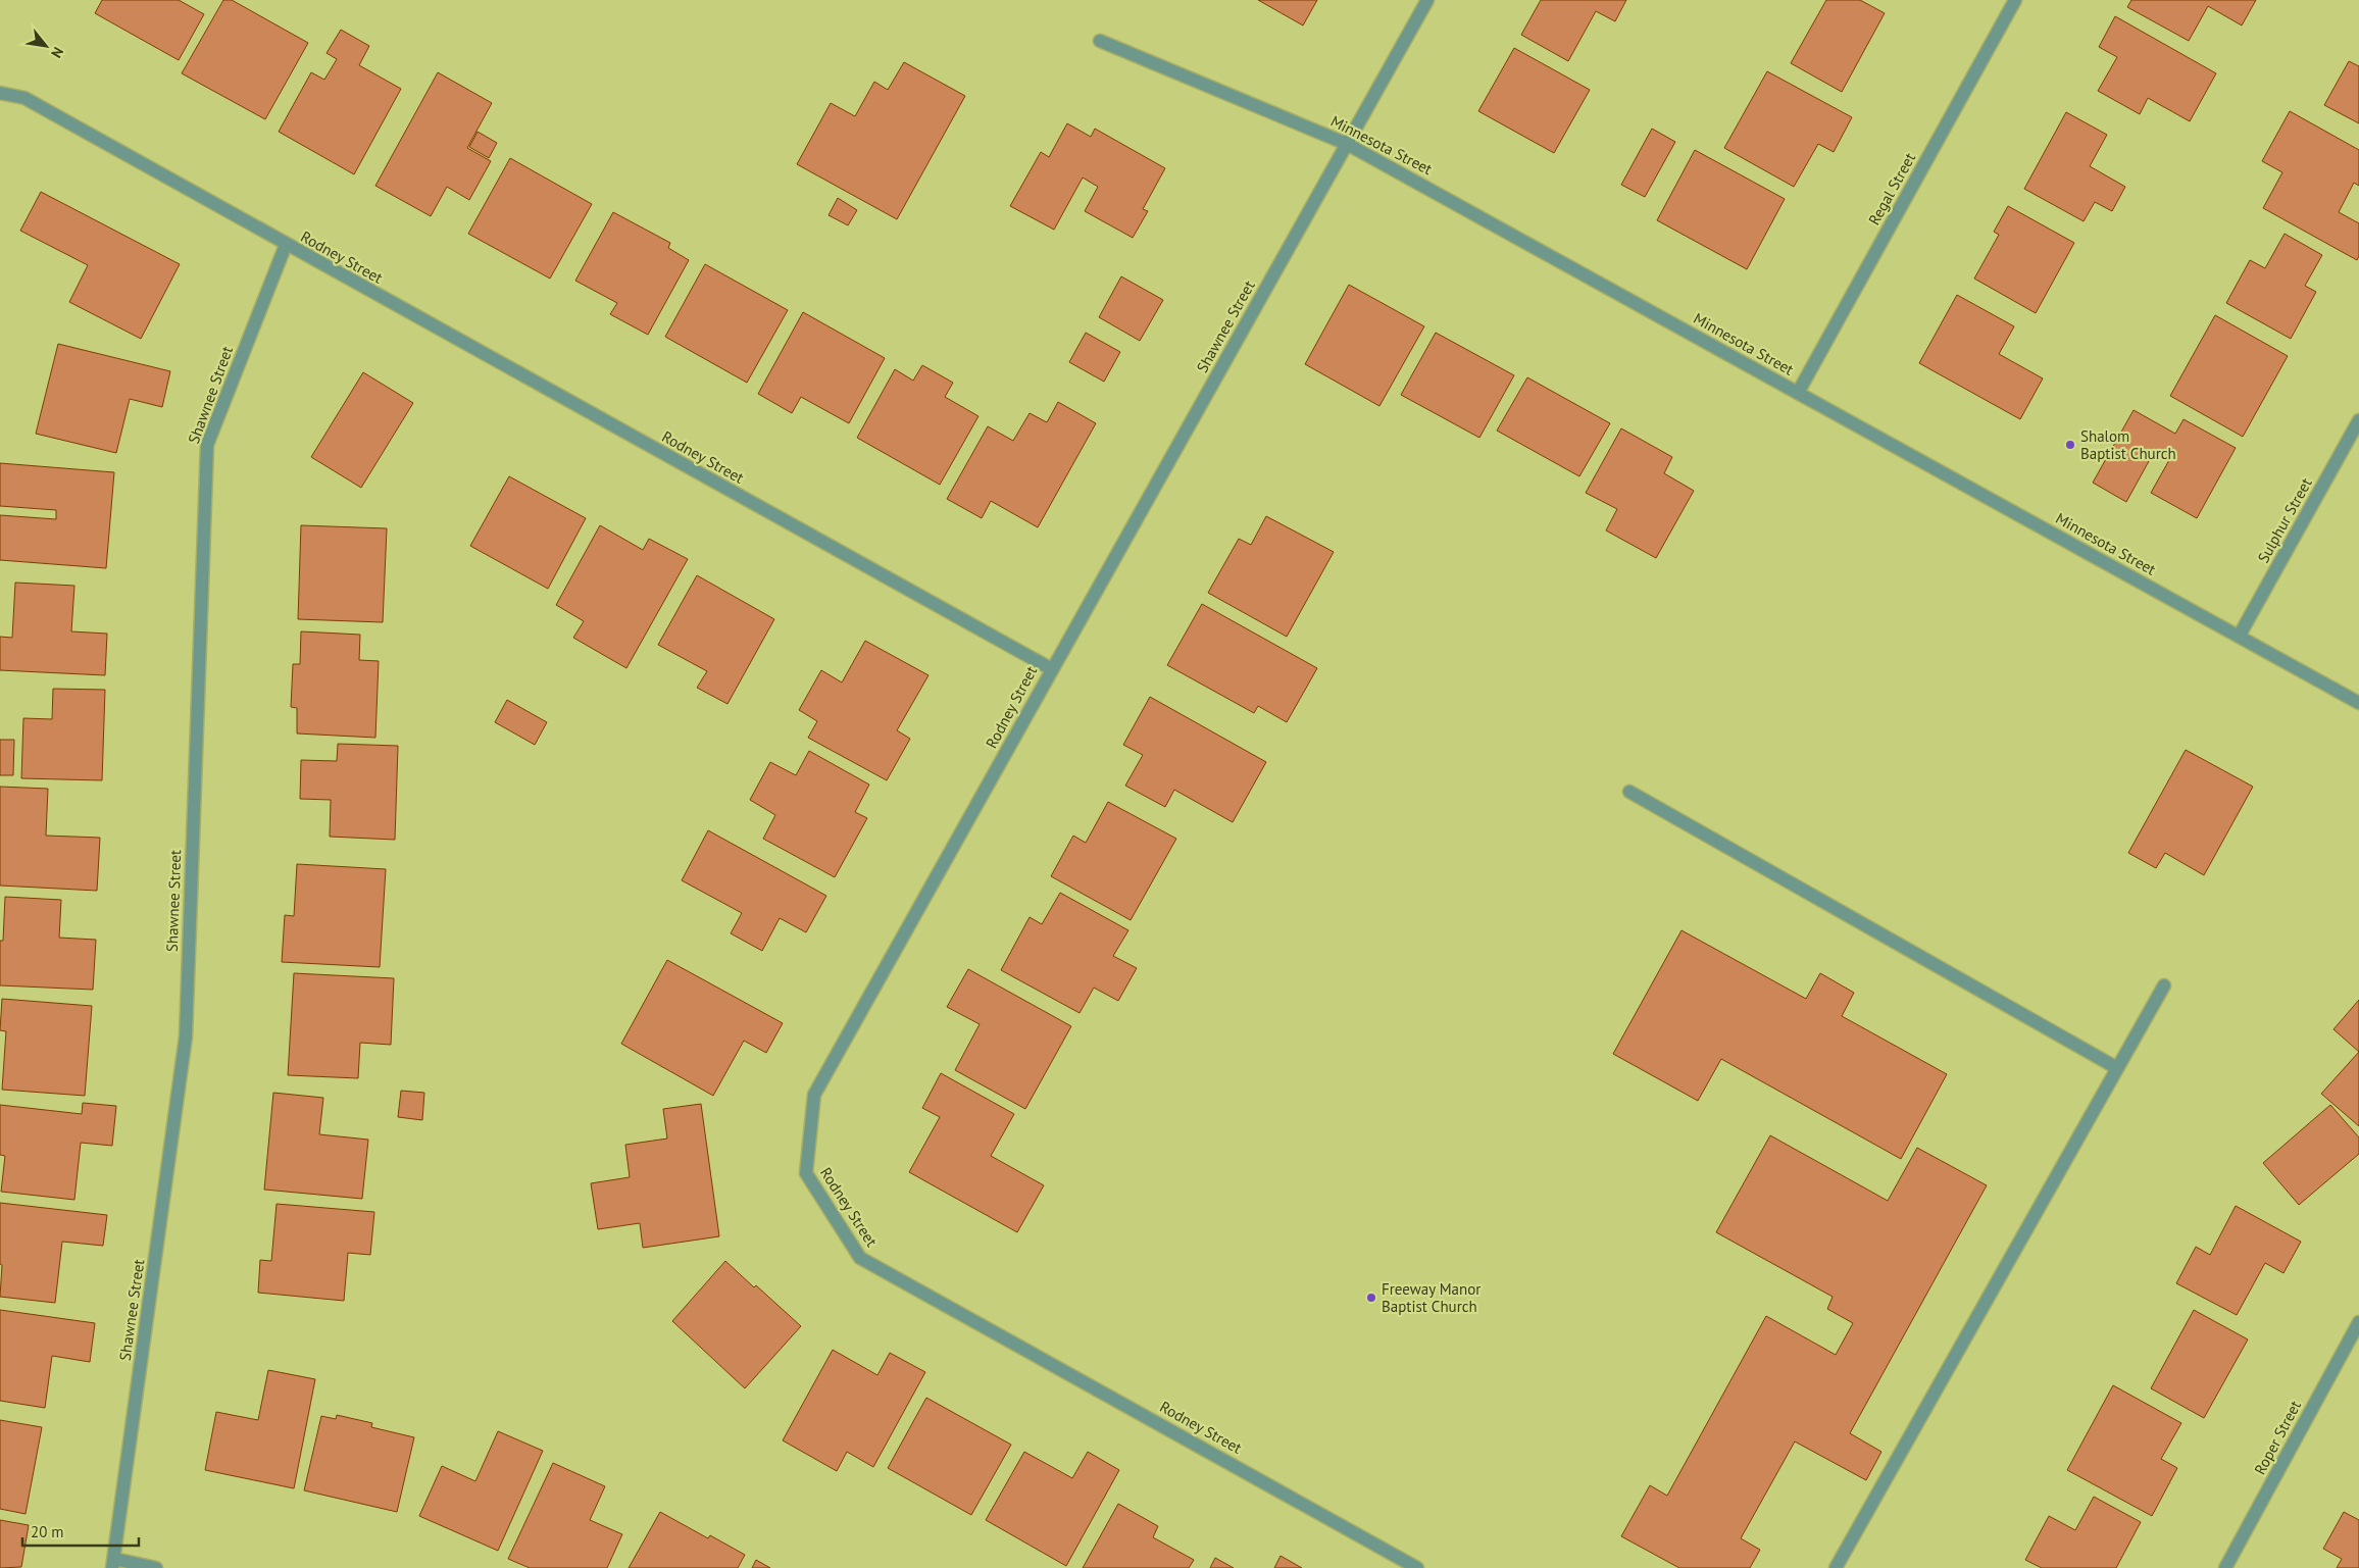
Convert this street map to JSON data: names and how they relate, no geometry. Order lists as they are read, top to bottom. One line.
{"streets":{"street":["Minnesota Street","Regal Street","Rodney Street","Shawnee Street","Sulphur Street","Roper Street"]},"crossings":[["Minnesota Street","Regal Street"],["Minnesota Street","Shawnee Street"],["Minnesota Street","Sulphur Street"],["Rodney Street","Shawnee Street"]],"places":["Shalom Baptist Church","Freeway Manor Baptist Church"],"scale_bar":"20 m","north":"bottom right"}
